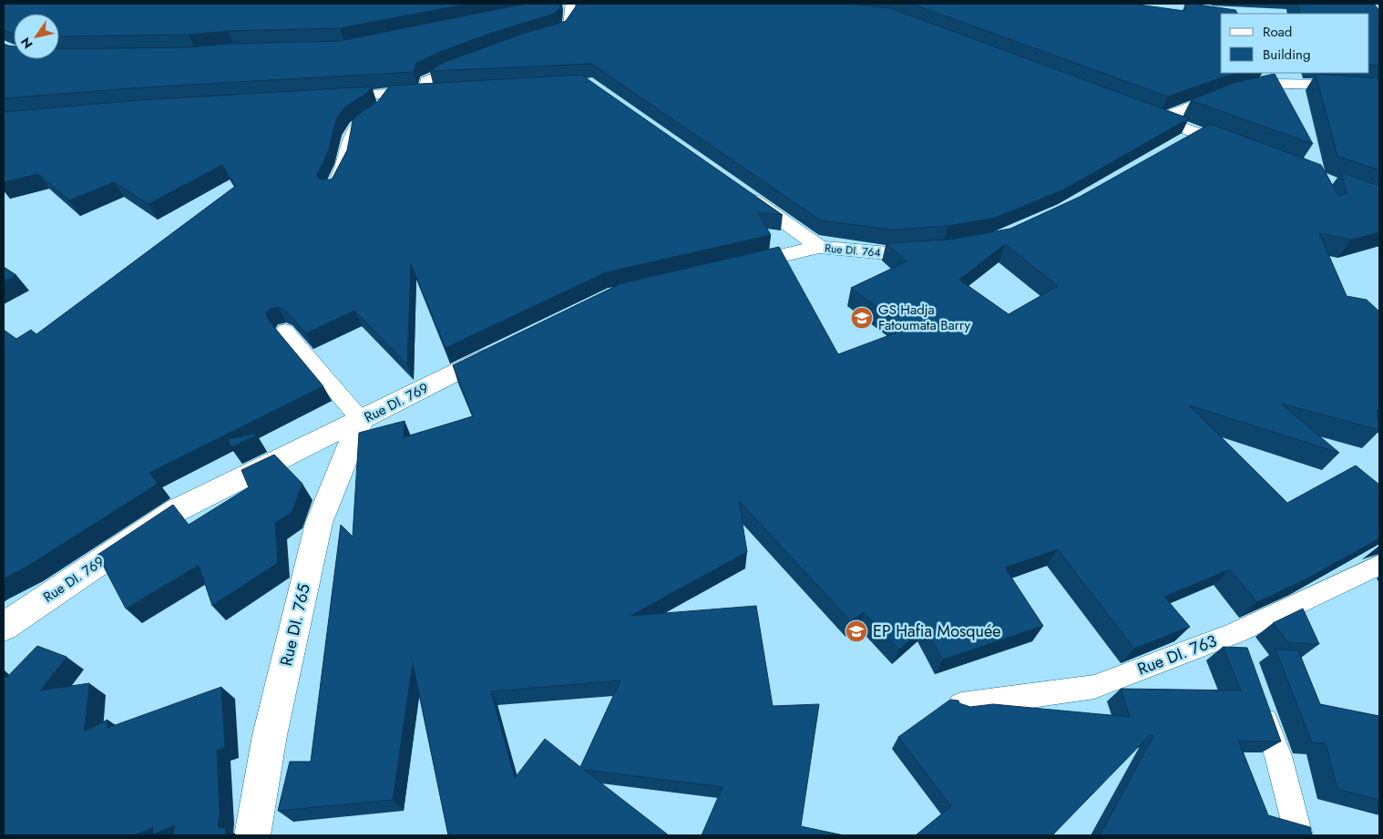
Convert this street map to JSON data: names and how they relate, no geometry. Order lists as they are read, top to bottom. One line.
{"streets":{"street":["Rue DI. 764","Rue DI. 769","Rue DI. 765"],"lane":["Rue DI. 763"]},"crossings":[["Rue DI. 769","Rue DI. 765"]],"places":{"school or university":["GS Hadja Fatoumata Barry","EP Hafia Mosquée"]},"legend":["Road","Building"],"north":"bottom left"}
